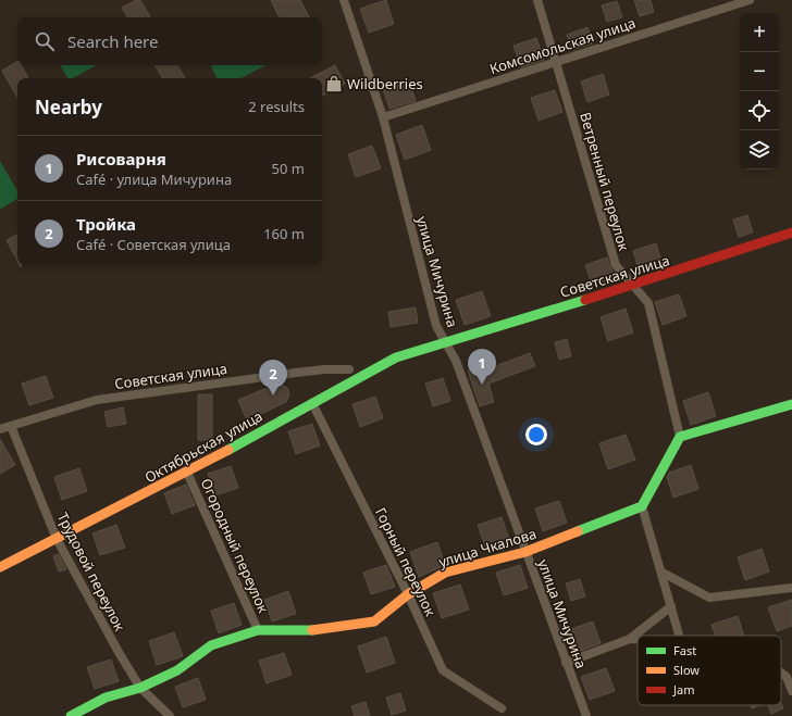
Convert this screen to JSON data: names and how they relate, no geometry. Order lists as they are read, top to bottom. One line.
{"streets":{"main road":["Советская улица","Октябрьская улица","улица Чкалова"],"street":["Комсомольская улица","Ветренный переулок","улица Мичурина","Огородный переулок","Горный переулок","Трудовой переулок"]},"crossings":[["Комсомольская улица","Ветренный переулок"],["Комсомольская улица","улица Мичурина"],["Ветренный переулок","Советская улица"],["улица Мичурина","Советская улица"],["улица Мичурина","Октябрьская улица"],["улица Мичурина","улица Чкалова"],["Советская улица","Октябрьская улица"],["Советская улица","Трудовой переулок"],["Октябрьская улица","Огородный переулок"],["Октябрьская улица","Горный переулок"],["Октябрьская улица","Трудовой переулок"],["Огородный переулок","улица Чкалова"],["улица Чкалова","Горный переулок"],["улица Чкалова","Трудовой переулок"]],"places":{"shop":["Wildberries"]},"legend":["Fast","Slow","Jam"],"page":{"map_buttons":["+","−"],"search":"Search here","heading":["Nearby","2 results"],"list":[{"mark":"1","name":"Рисоварня","note":"Café · улица Мичурина","value":"50 m"},{"mark":"2","name":"Тройка","note":"Café · Советская улица","value":"160 m"}],"pins":["1","2"]}}
